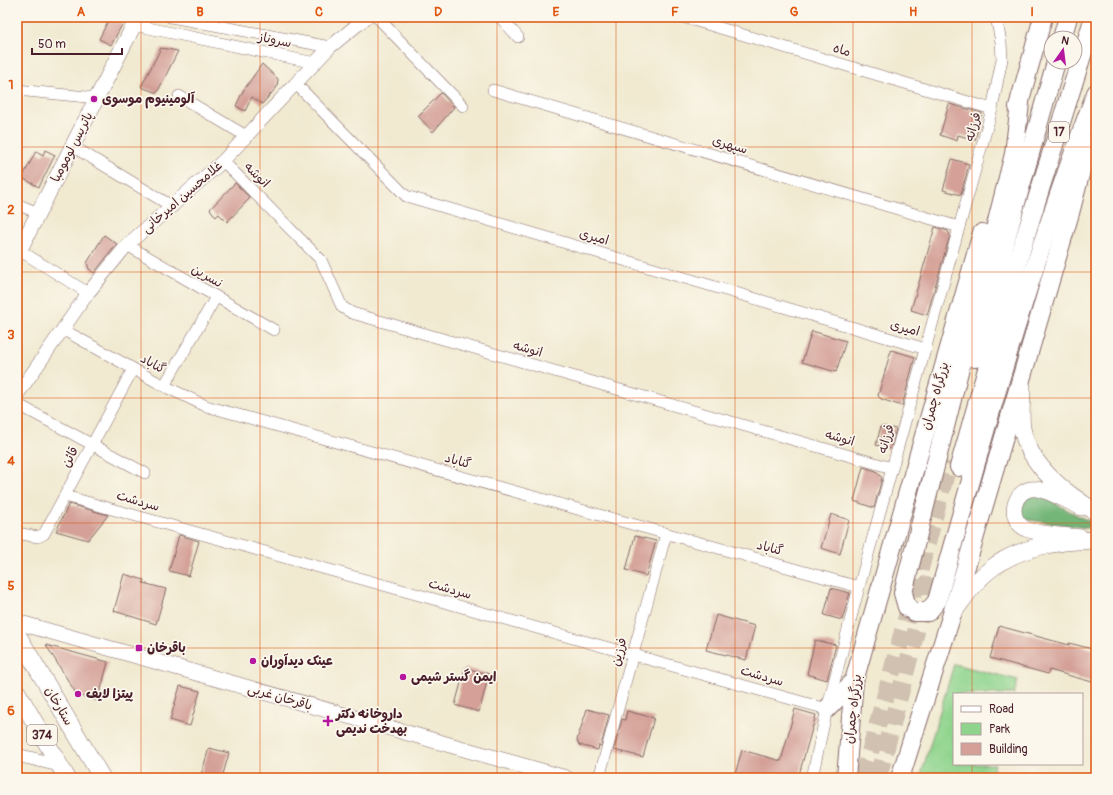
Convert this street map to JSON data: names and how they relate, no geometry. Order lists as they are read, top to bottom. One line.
{"streets":{"highway":["17","بزرگراه چمران"],"main road":["پاتریس لومومبا","باقرخان غربی","ستارخان","374"],"street":["سروناز","ماه","فرزانه","سپهری","انوشه","غلامحسین امیرخانی","امیری","نسرین","گناباد","قائن","سردشت","فرزین"]},"crossings":[["سروناز","پاتریس لومومبا"],["سروناز","غلامحسین امیرخانی"],["ماه","فرزانه"],["فرزانه","سپهری"],["فرزانه","انوشه"],["فرزانه","امیری"],["فرزانه","گناباد"],["فرزانه","سردشت"],["انوشه","غلامحسین امیرخانی"],["غلامحسین امیرخانی","امیری"],["غلامحسین امیرخانی","نسرین"],["غلامحسین امیرخانی","گناباد"],["گناباد","قائن"],["گناباد","فرزین"],["قائن","سردشت"],["سردشت","فرزین"]],"places":{"other":["آلومینیوم موسوی","عینک دیدآوران","ایمن گستر شیمی","پیتزا لایف"],"transit":["باقرخان"],"health":["داروخانه دکتر بهدخت ندیمی"]},"legend":["Road","Park","Building"],"scale_bar":"50 m","north":"top","grid":{"columns":["A","B","C","D","E","F","G","H","I"],"rows":["1","2","3","4","5","6"]}}
